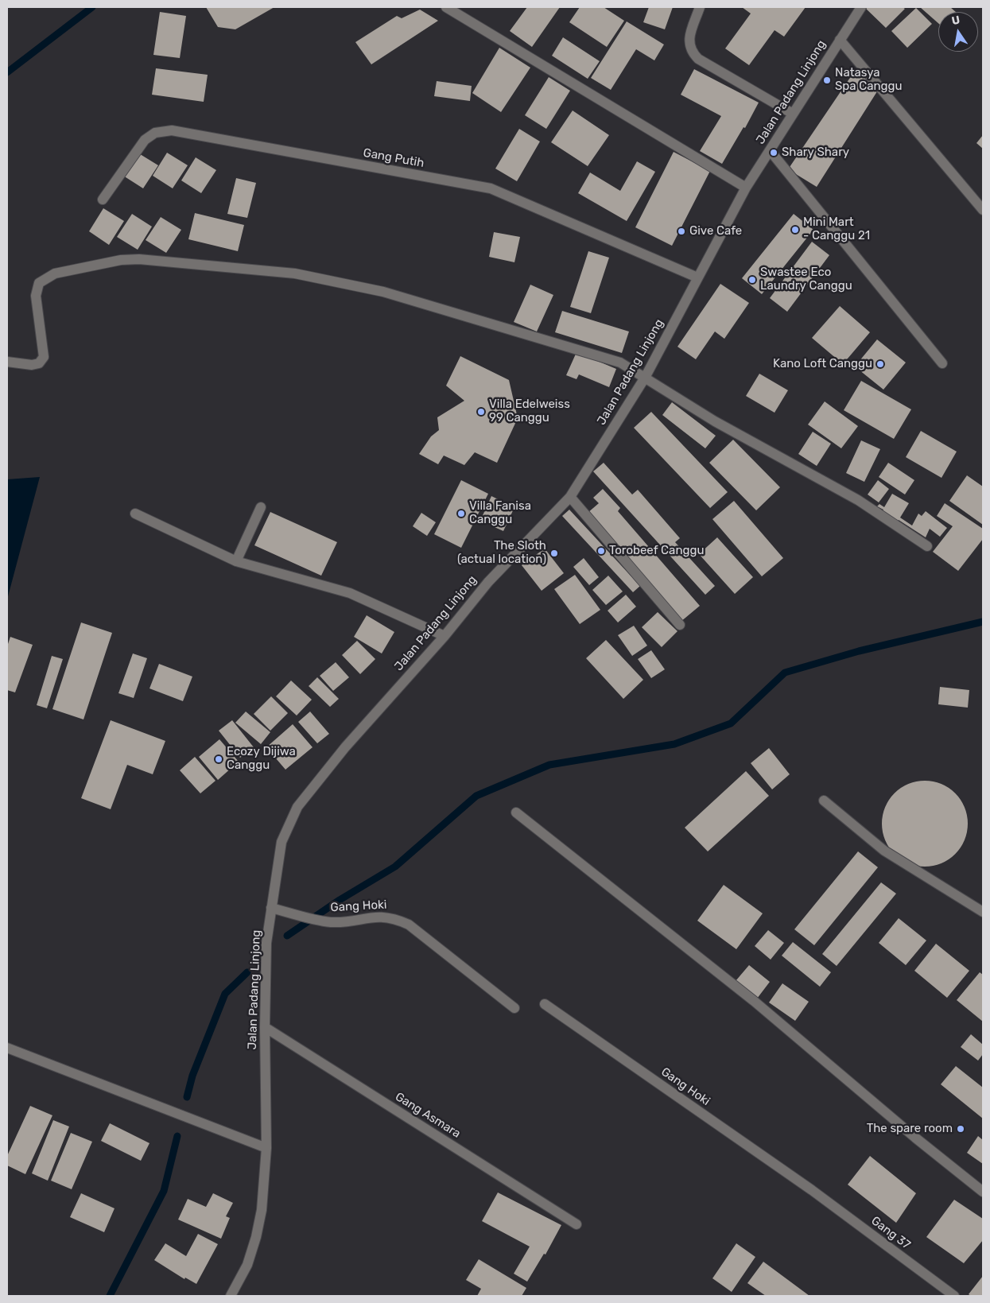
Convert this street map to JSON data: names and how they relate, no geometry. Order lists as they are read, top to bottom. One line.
{"streets":{"street":["Jalan Padang Linjong","Gang Putih","Gang Hoki","Gang Asmara","Gang 37"]},"crossings":[["Jalan Padang Linjong","Gang Putih"],["Jalan Padang Linjong","Gang Hoki"],["Jalan Padang Linjong","Gang Asmara"],["Gang Hoki","Gang 37"]],"places":["Natasya Spa Canggu","Shary Shary","Mini Mart - Canggu 21","Give Cafe","Swastee Eco Laundry Canggu","Kano Loft Canggu","Villa Edelweiss 99 Canggu","Villa Fanisa Canggu","Torobeef Canggu","The Sloth (actual location)","Ecozy Dijiwa Canggu","The spare room"],"north":"top"}
